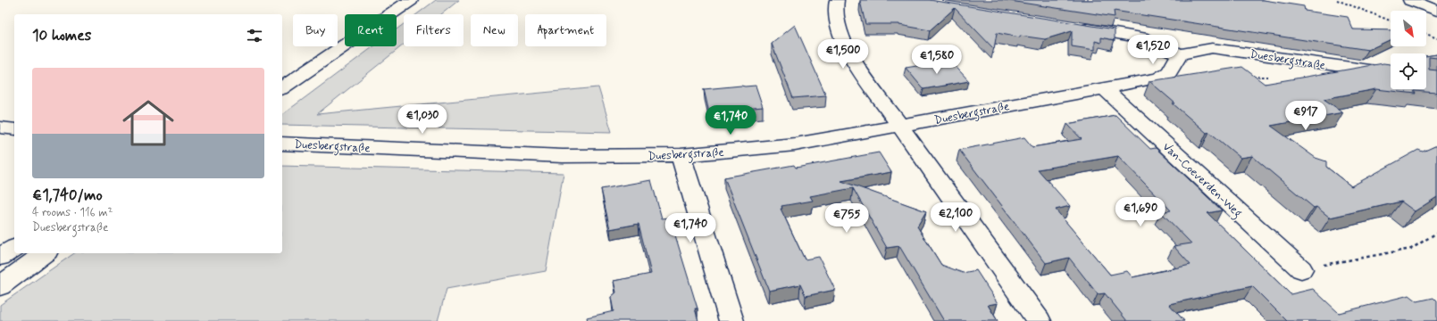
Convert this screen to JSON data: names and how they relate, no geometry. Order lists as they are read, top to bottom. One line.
{"streets":{"main road":["Duesbergstraße","Van-Coeverden-Weg"]},"crossings":[["Duesbergstraße","Van-Coeverden-Weg"]],"north":"bottom right","page":{"chip":["Buy","Rent","Filters","New","Apartment"],"heading":"10 homes","price":["€1,520","€1,500","€1,580","€917","€1,030","€1,740","€1,690","€2,100","€755","€1,740"],"list":[{"name":"€1,740/mo","note":"4 rooms · 116 m² · Duesbergstraße"}]}}
